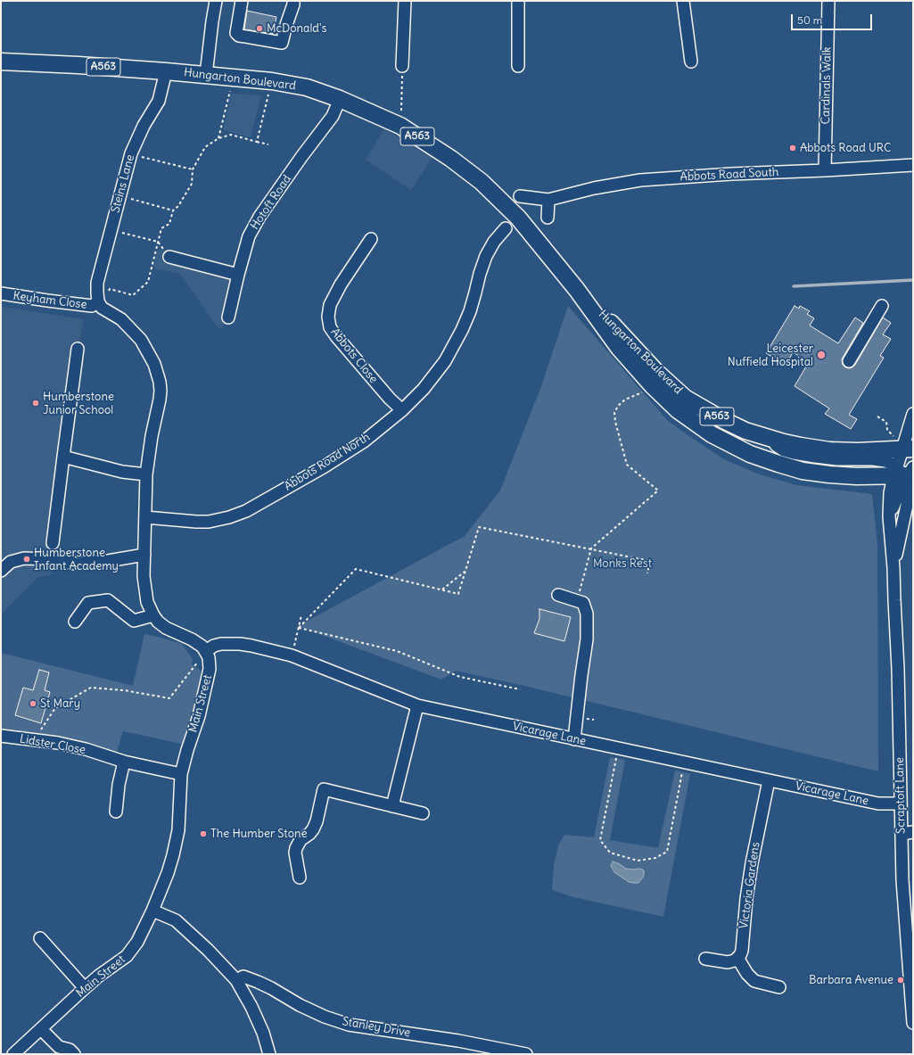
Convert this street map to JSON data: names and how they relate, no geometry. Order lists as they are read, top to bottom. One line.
{"streets":{"highway":["A563","Hungarton Boulevard"],"street":["Cardinals Walk","Abbots Road South","Steins Lane","Hotoft Road","Keyham Close","Abbots Close","Abbots Road North","Main Street","Vicarage Lane","Lidster Close","Scraptoft Lane","Victoria Gardens","Stanley Drive"]},"crossings":[["Hungarton Boulevard","Steins Lane"],["Hungarton Boulevard","Hotoft Road"],["Hungarton Boulevard","Scraptoft Lane"],["Cardinals Walk","Abbots Road South"],["Steins Lane","Keyham Close"],["Abbots Close","Abbots Road North"],["Main Street","Vicarage Lane"],["Main Street","Lidster Close"],["Vicarage Lane","Scraptoft Lane"],["Vicarage Lane","Victoria Gardens"]],"parks":["Monks Rest"],"places":["McDonald's","Abbots Road URC","Leicester Nuffield Hospital","Humberstone Junior School","Humberstone Infant Academy","St Mary","The Humber Stone","Barbara Avenue"],"scale_bar":"50 m"}
